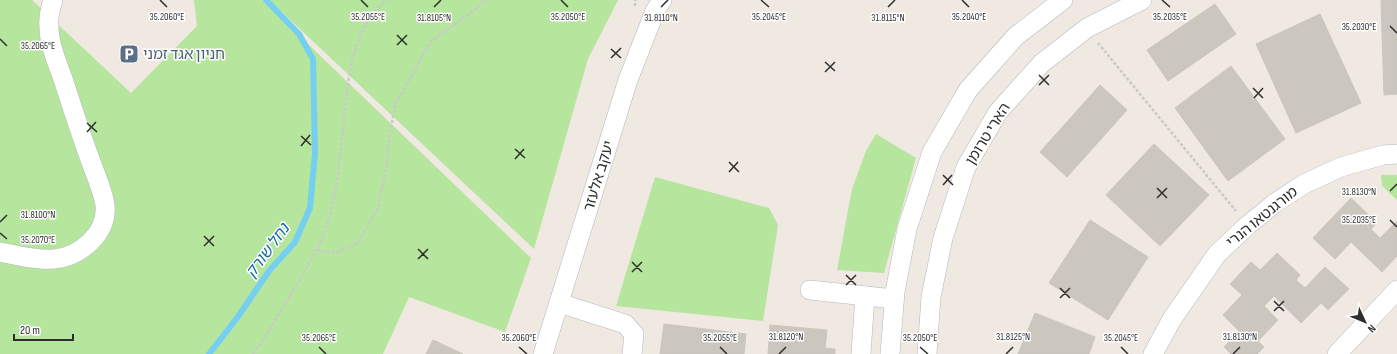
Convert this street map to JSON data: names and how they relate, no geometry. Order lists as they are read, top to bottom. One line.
{"streets":{"street":["הארי טרומן","יעקב אלעזר","מורגנטאו הנרי"]},"water":["נחל שורק"],"places":{"parking":["חניון אגד זמני"]},"scale_bar":"20 m","north":"bottom right","coordinates":["35.2055°E","35.2045°E","35.2040°E","35.2060°E","35.2050°E","35.2035°E","31.8105°N","31.8110°N","31.8115°N","35.2030°E","35.2065°E","31.8130°N","31.8100°N","35.2070°E","31.8120°N","31.8125°N"]}
